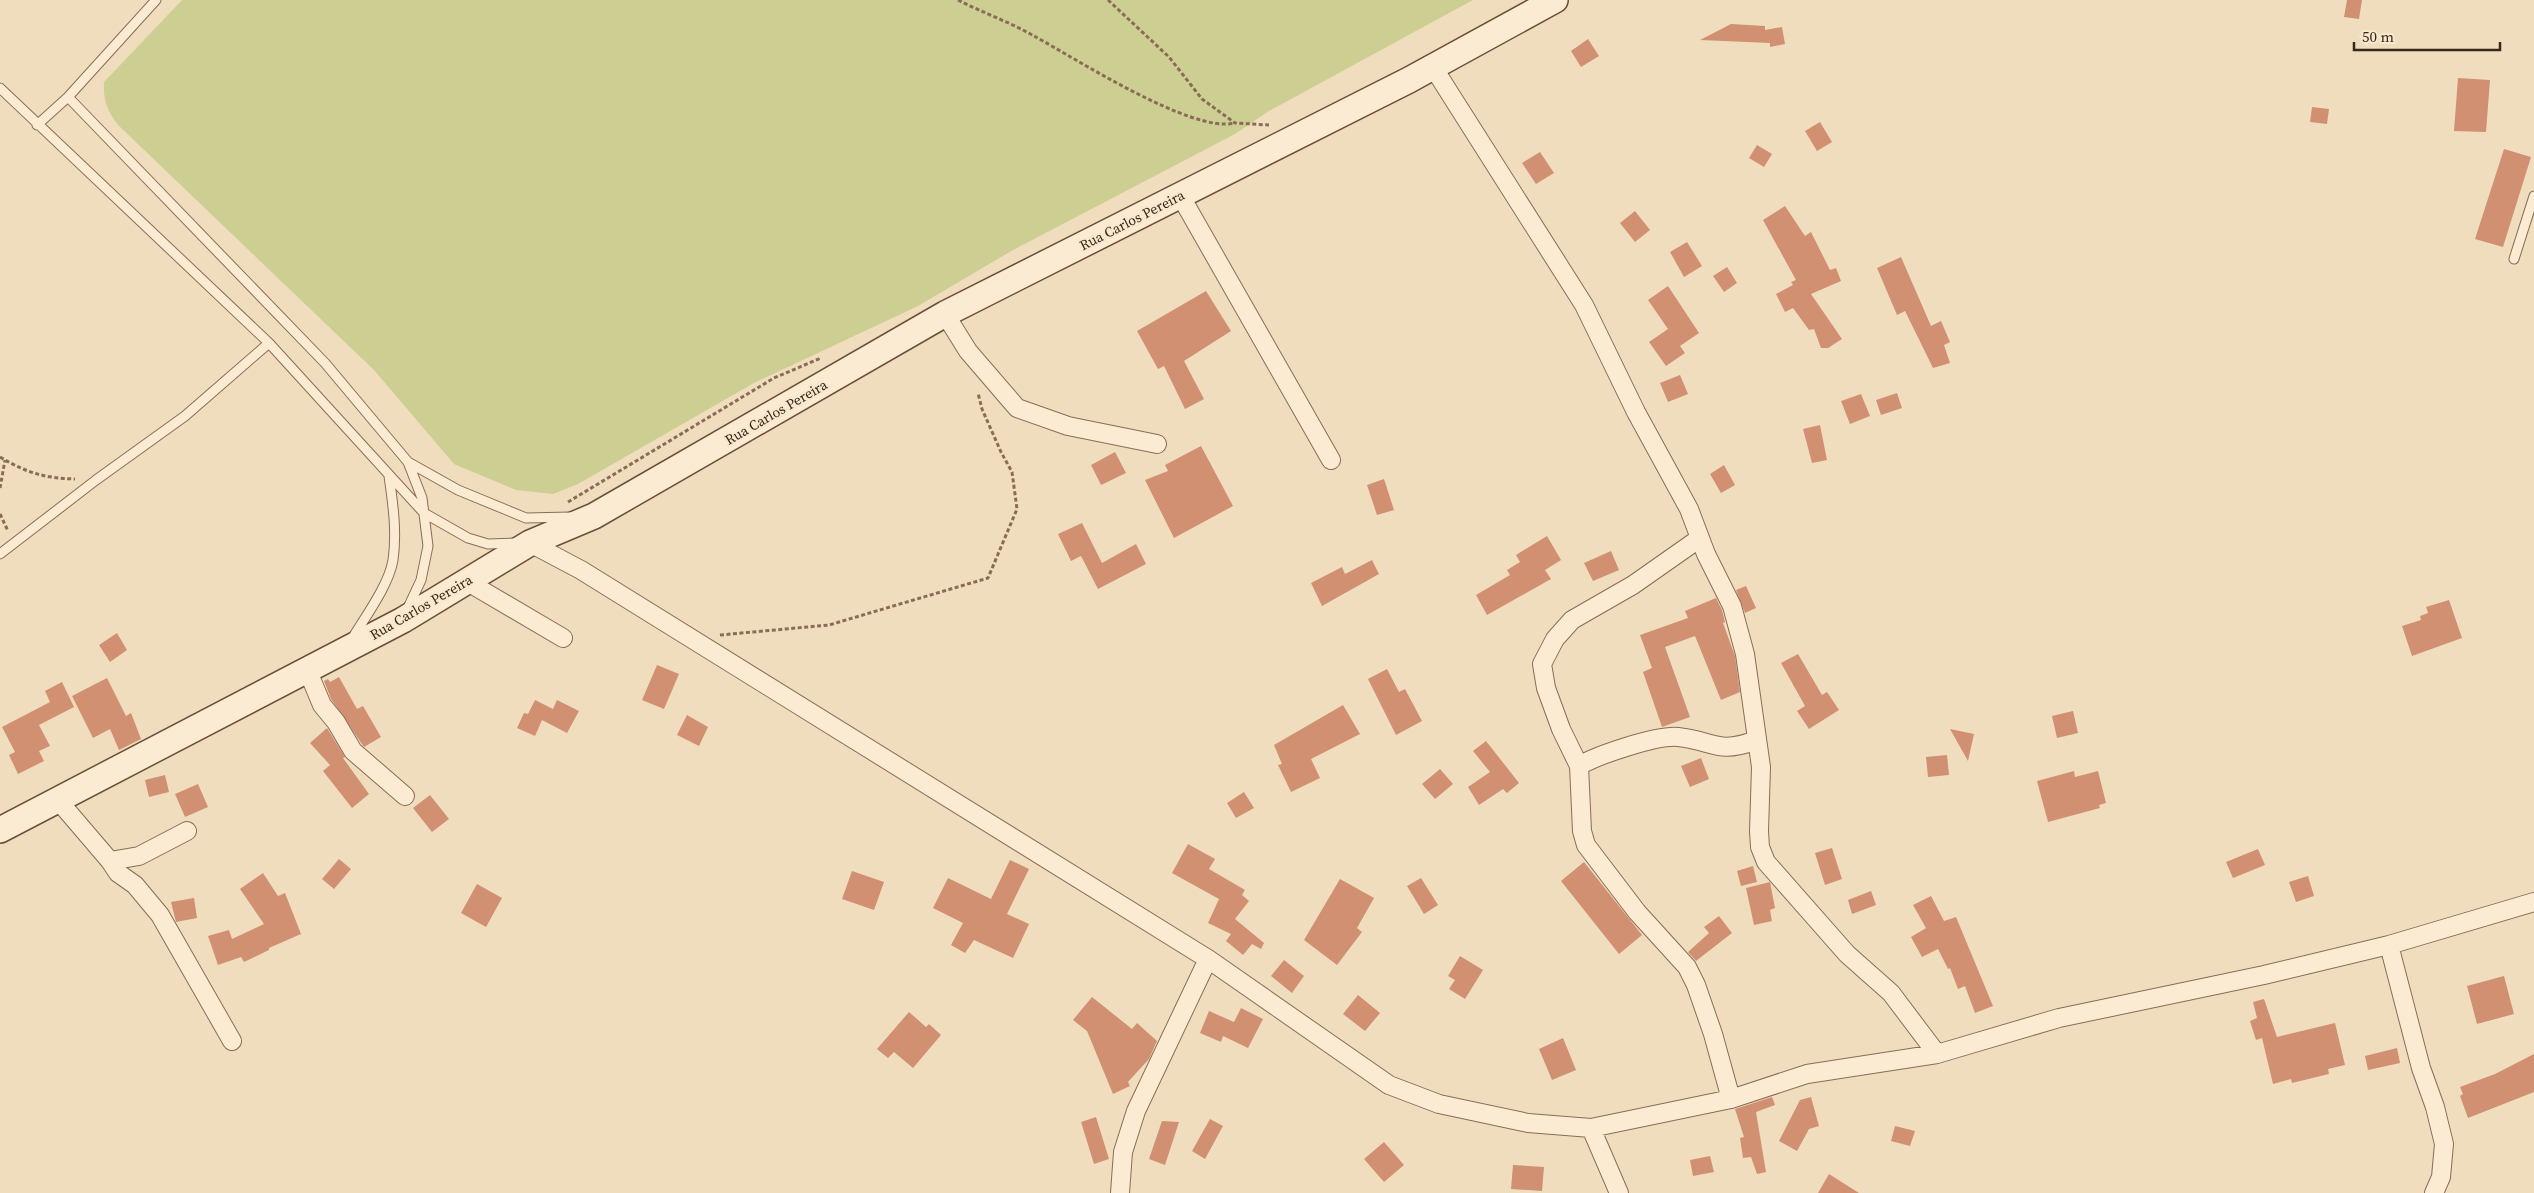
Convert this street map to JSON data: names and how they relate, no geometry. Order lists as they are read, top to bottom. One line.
{"streets":{"main road":["Rua Carlos Pereira"]},"scale_bar":"50 m"}
